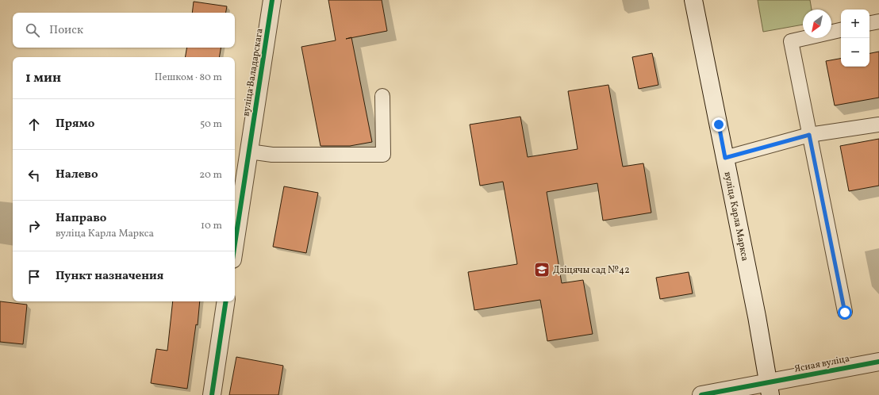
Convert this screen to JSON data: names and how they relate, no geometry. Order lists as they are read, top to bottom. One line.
{"streets":{"street":["вуліца Валадарскага","вуліца Карла Маркса","Ясная вуліца"]},"crossings":[["вуліца Карла Маркса","Ясная вуліца"]],"places":{"school or university":["Дзіцячы сад №42"]},"north":"bottom left","page":{"map_buttons":["+","−"],"search":"Поиск","heading":["1 мин","Пешком · 80 m"],"list":[["Прямо","50 m"],["Налево","20 m"],["Направо","вуліца Карла Маркса","10 m"],"Пункт назначения"]}}
